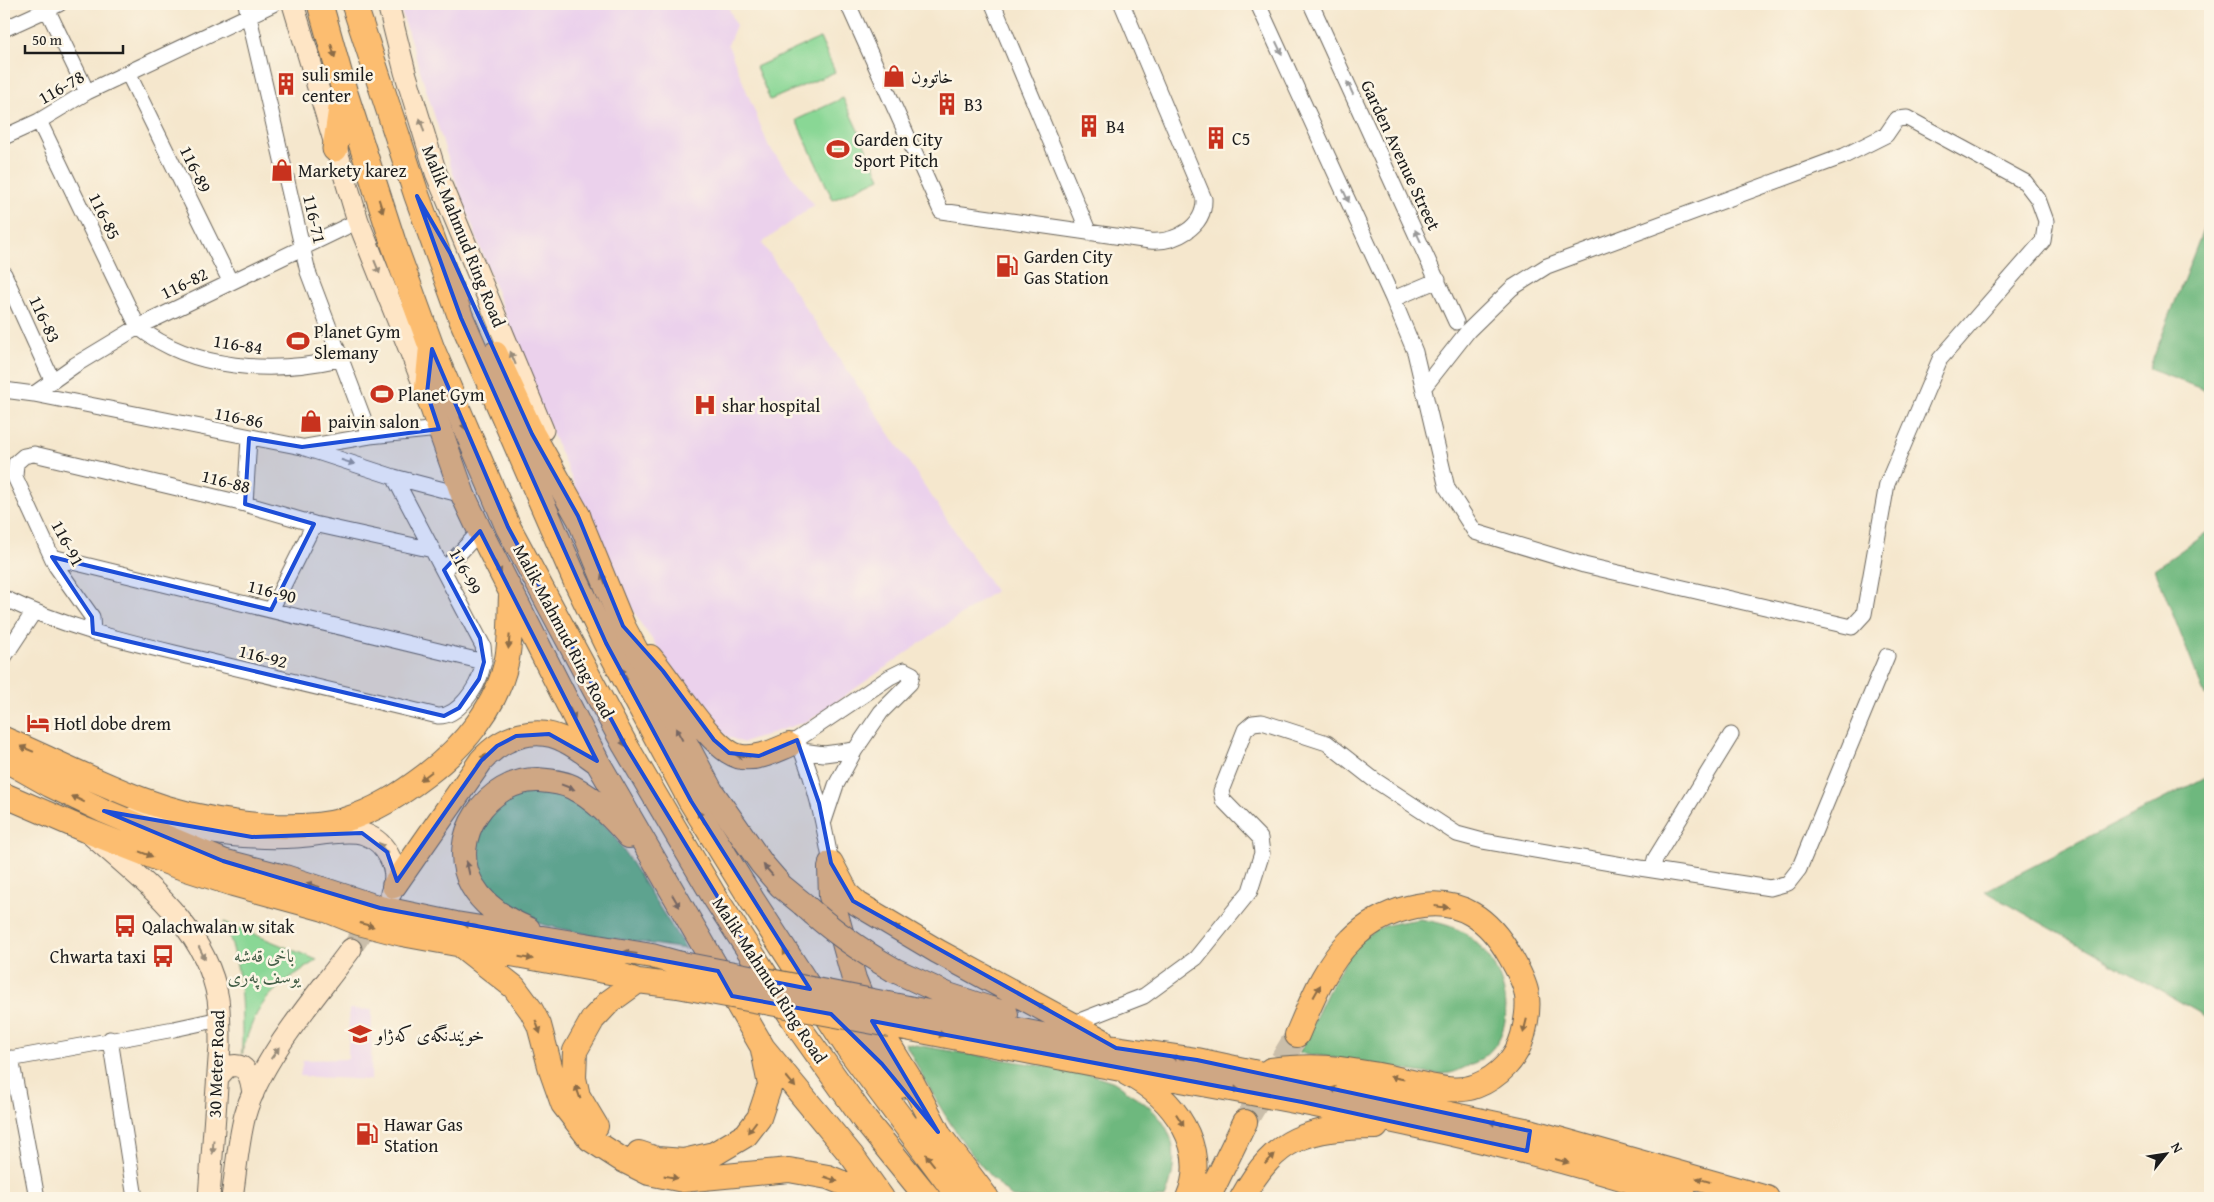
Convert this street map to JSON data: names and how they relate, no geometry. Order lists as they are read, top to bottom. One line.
{"streets":{"highway":["Malik Mahmud Ring Road"],"main road":["30 Meter Road"],"street":["116-78","Garden Avenue Street","116-89","116-85","116-71","116-82","116-83","116-84","116-86","116-88","116-91","116-99","116-90","116-92"]},"crossings":[["116-78","116-89"],["116-78","116-85"],["116-78","116-71"],["116-89","116-82"],["116-85","116-82"],["116-85","116-84"],["116-71","116-82"],["116-71","116-84"],["116-82","116-83"],["116-82","116-84"],["116-82","116-86"],["116-86","116-99"],["116-88","116-91"],["116-88","116-99"],["116-91","116-90"],["116-91","116-92"],["116-99","116-90"],["116-99","116-92"],["116-90","116-92"]],"parks":["باخی قەشە یوسف پەری"],"places":{"shop":["خاتوون","Markety karez","paivin salon"],"building":["suli smile center","B3","B4","C5"],"sports":["Garden City Sport Pitch","Planet Gym Slemany","Planet Gym"],"fuel station":["Garden City Gas Station","Hawar Gas Station"],"hospital":["shar hospital"],"hotel":["Hotl dobe drem"],"bus stop":["Qalachwalan w sitak","Chwarta taxi"],"school or university":["خوێندنگەی کەژاو"]},"scale_bar":"50 m","north":"top right"}
